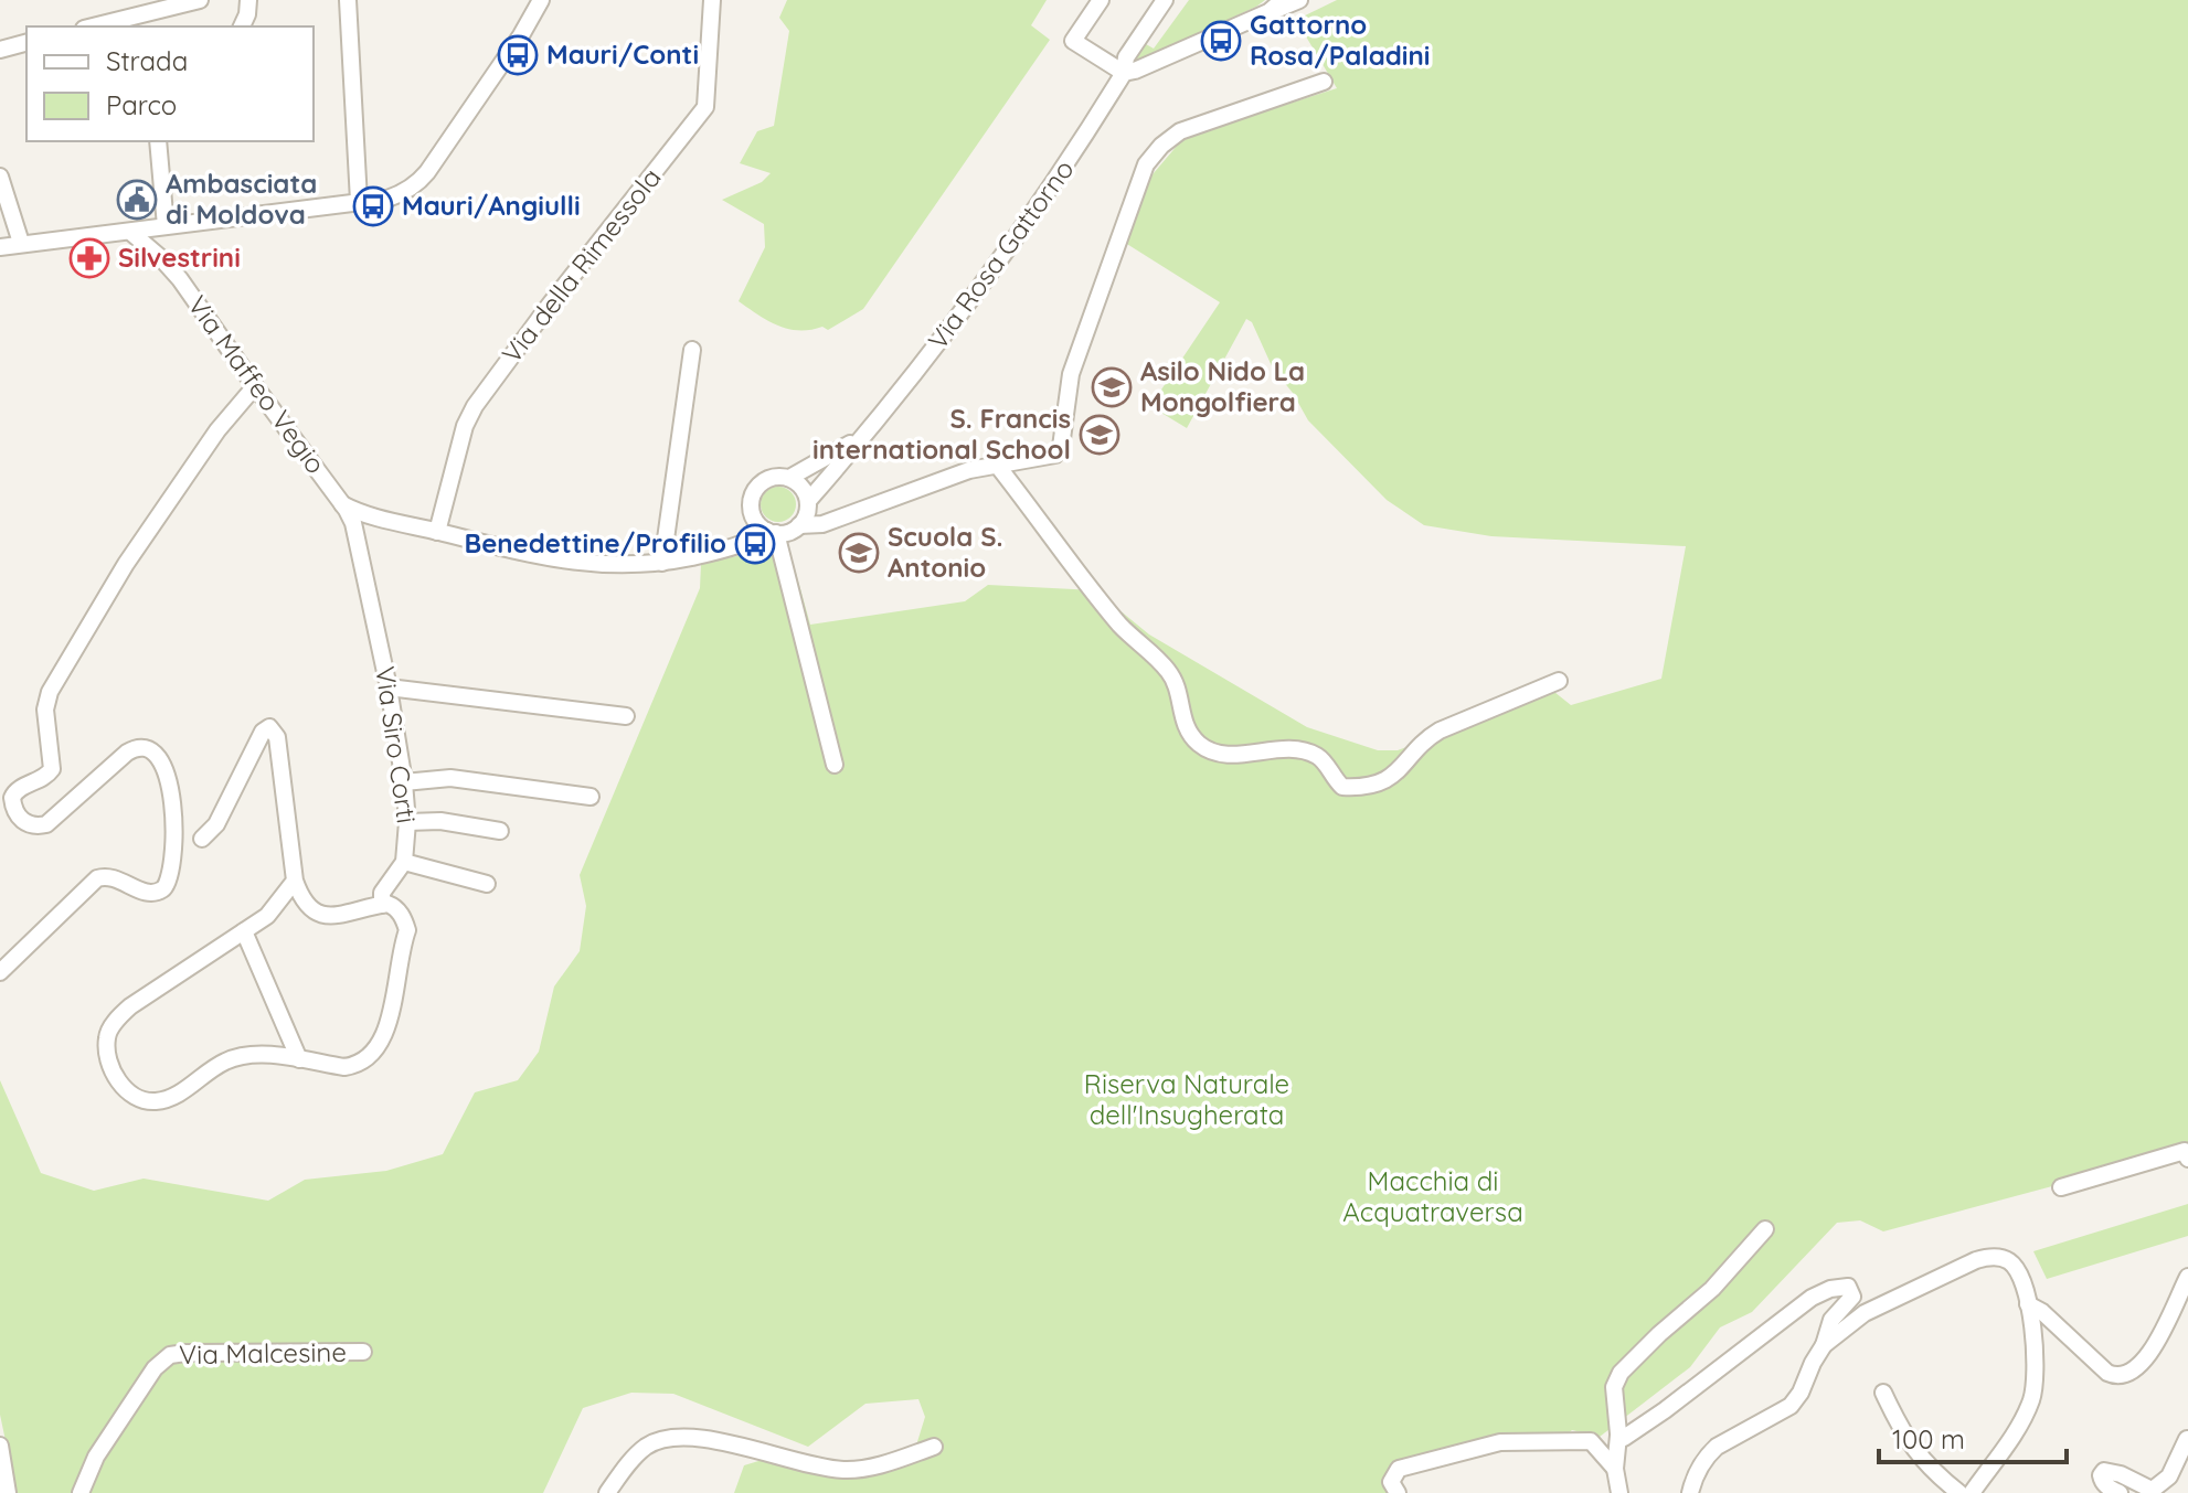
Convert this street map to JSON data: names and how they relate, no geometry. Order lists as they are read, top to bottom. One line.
{"streets":{"street":["Via Rosa Gattorno","Via della Rimessola","Via Maffeo Vegio","Via Siro Corti","Via Malcesine"]},"crossings":[["Via Maffeo Vegio","Via Siro Corti"]],"parks":["Riserva Naturale dell'Insugherata","Macchia di Acquatraversa"],"places":{"bus stop":["Gattorno Rosa/Paladini","Mauri/Conti","Mauri/Angiulli","Benedettine/Profilio"],"public building":["Ambasciata di Moldova"],"pharmacy":["Silvestrini"],"school or university":["Asilo Nido La Mongolfiera","S. Francis international School","Scuola S. Antonio"]},"legend":["Strada","Parco"],"scale_bar":"100 m"}
